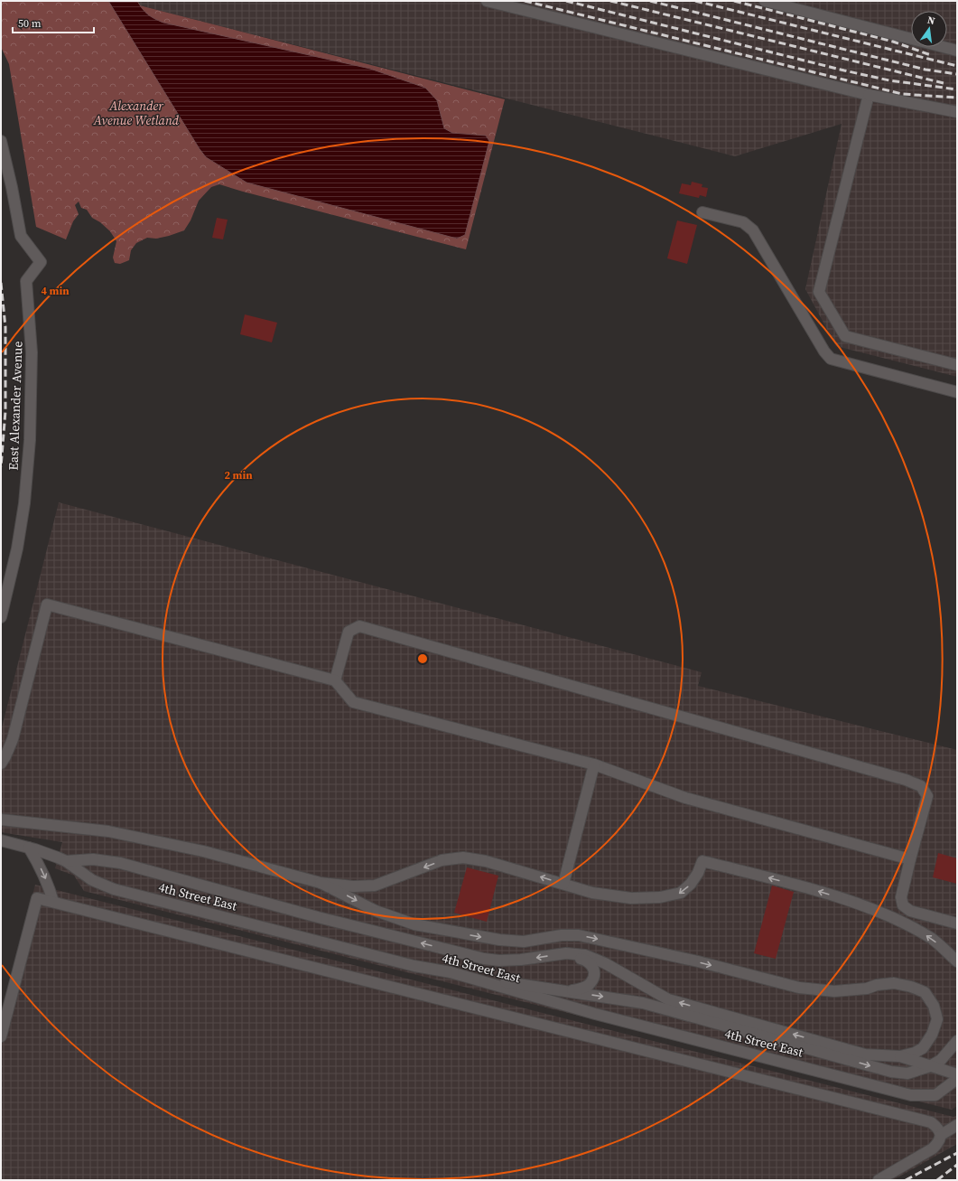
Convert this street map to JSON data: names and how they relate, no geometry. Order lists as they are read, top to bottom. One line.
{"streets":{"street":["East Alexander Avenue","4th Street East"]},"parks":["Alexander Avenue Wetland"],"scale_bar":"50 m","north":"top","rings":["4 min","2 min"]}
